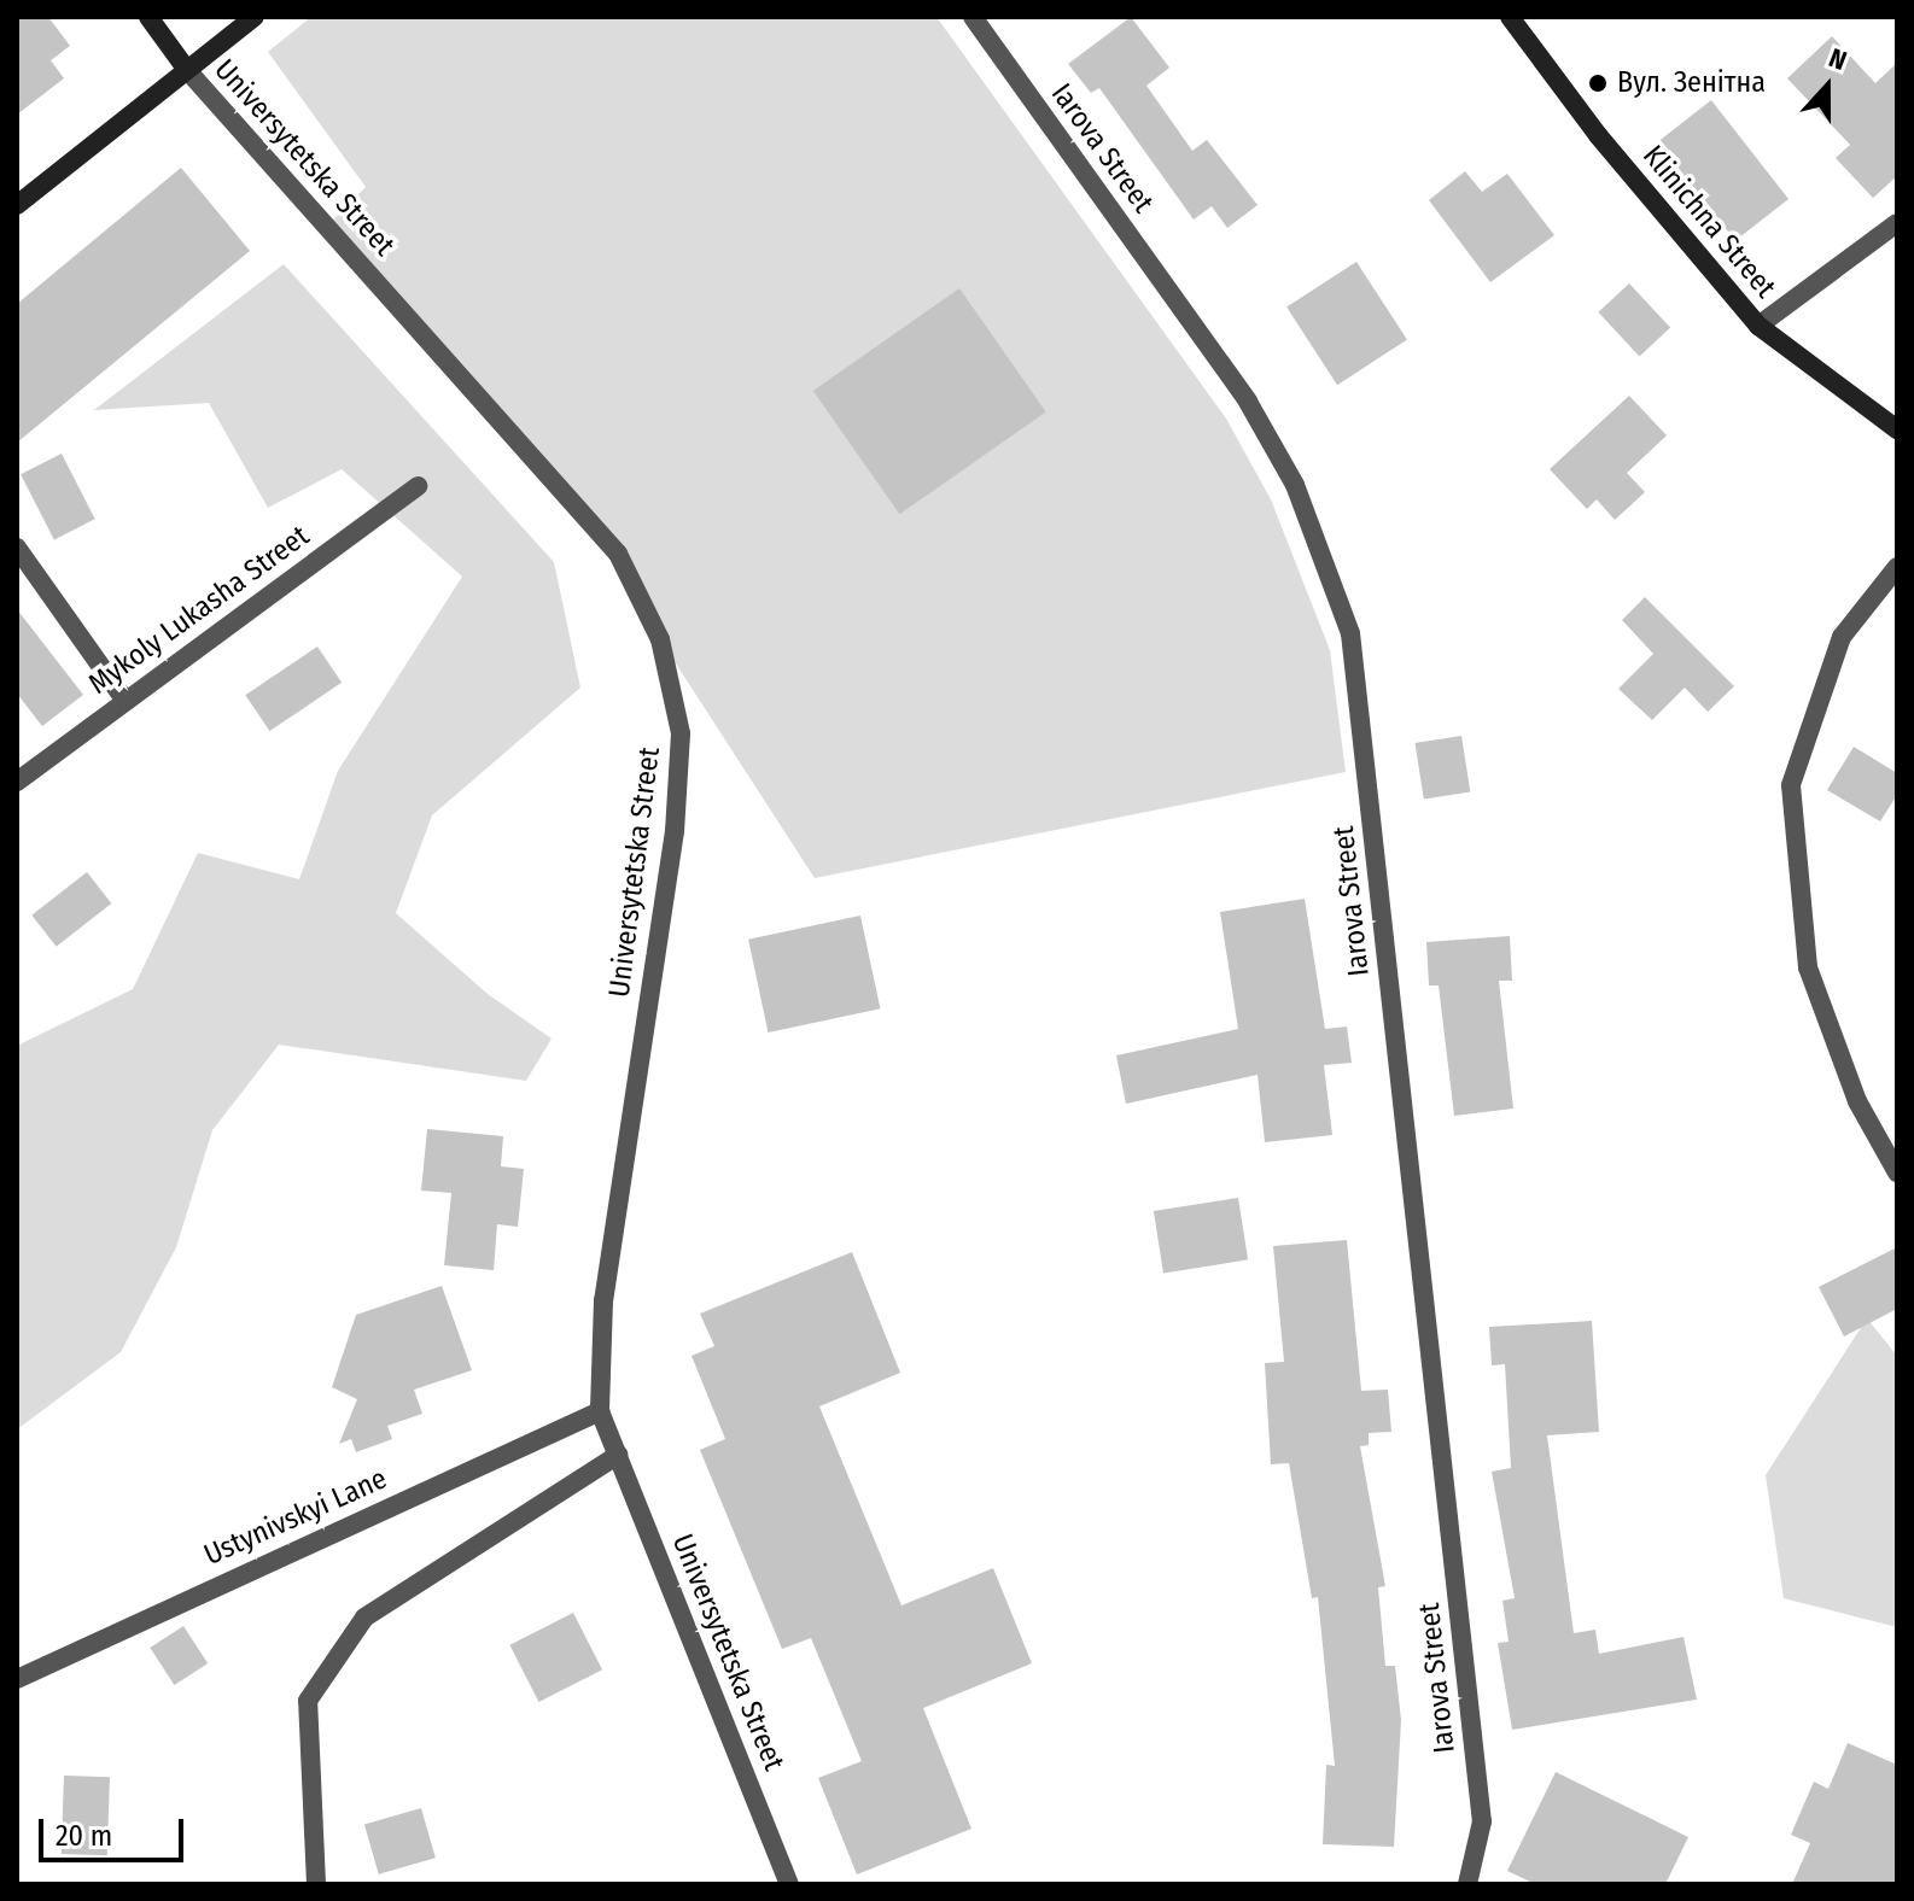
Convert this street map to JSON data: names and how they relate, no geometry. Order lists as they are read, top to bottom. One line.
{"streets":{"street":["Iarova Street","Universytetska Street","Klinichna Street","Mykoly Lukasha Street","Ustynivskyi Lane"]},"crossings":[["Universytetska Street","Ustynivskyi Lane"]],"places":["Вул. Зенітна"],"scale_bar":"20 m","north":"top"}
